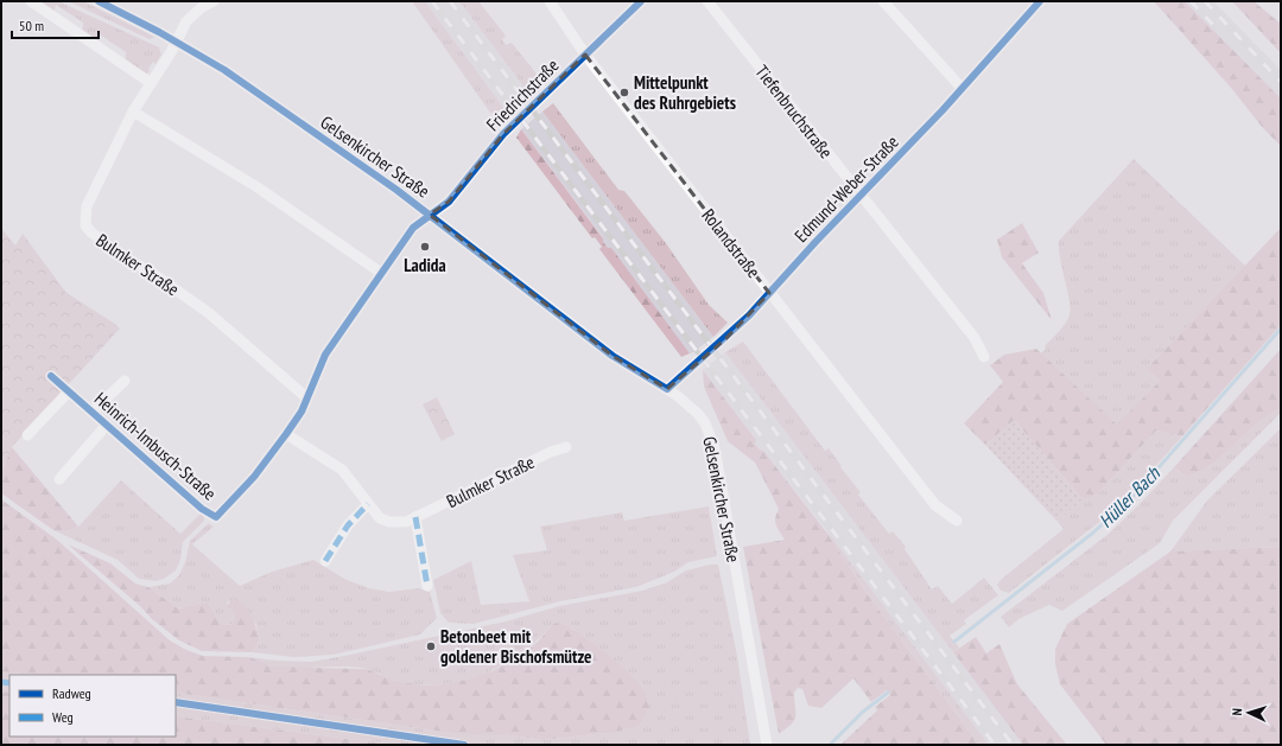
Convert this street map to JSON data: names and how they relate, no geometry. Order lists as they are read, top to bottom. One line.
{"streets":{"street":["Friedrichstraße","Tiefenbruchstraße","Gelsenkircher Straße","Edmund-Weber-Straße","Rolandstraße","Bulmker Straße","Heinrich-Imbusch-Straße"]},"crossings":[["Friedrichstraße","Gelsenkircher Straße"],["Friedrichstraße","Rolandstraße"],["Friedrichstraße","Heinrich-Imbusch-Straße"],["Tiefenbruchstraße","Edmund-Weber-Straße"],["Gelsenkircher Straße","Edmund-Weber-Straße"],["Gelsenkircher Straße","Bulmker Straße"],["Gelsenkircher Straße","Heinrich-Imbusch-Straße"],["Edmund-Weber-Straße","Rolandstraße"],["Bulmker Straße","Heinrich-Imbusch-Straße"]],"water":["Hüller Bach"],"places":["Mittelpunkt des Ruhrgebiets","Ladida","Betonbeet mit goldener Bischofsmütze"],"legend":["Radweg","Weg"],"scale_bar":"50 m","north":"left"}
